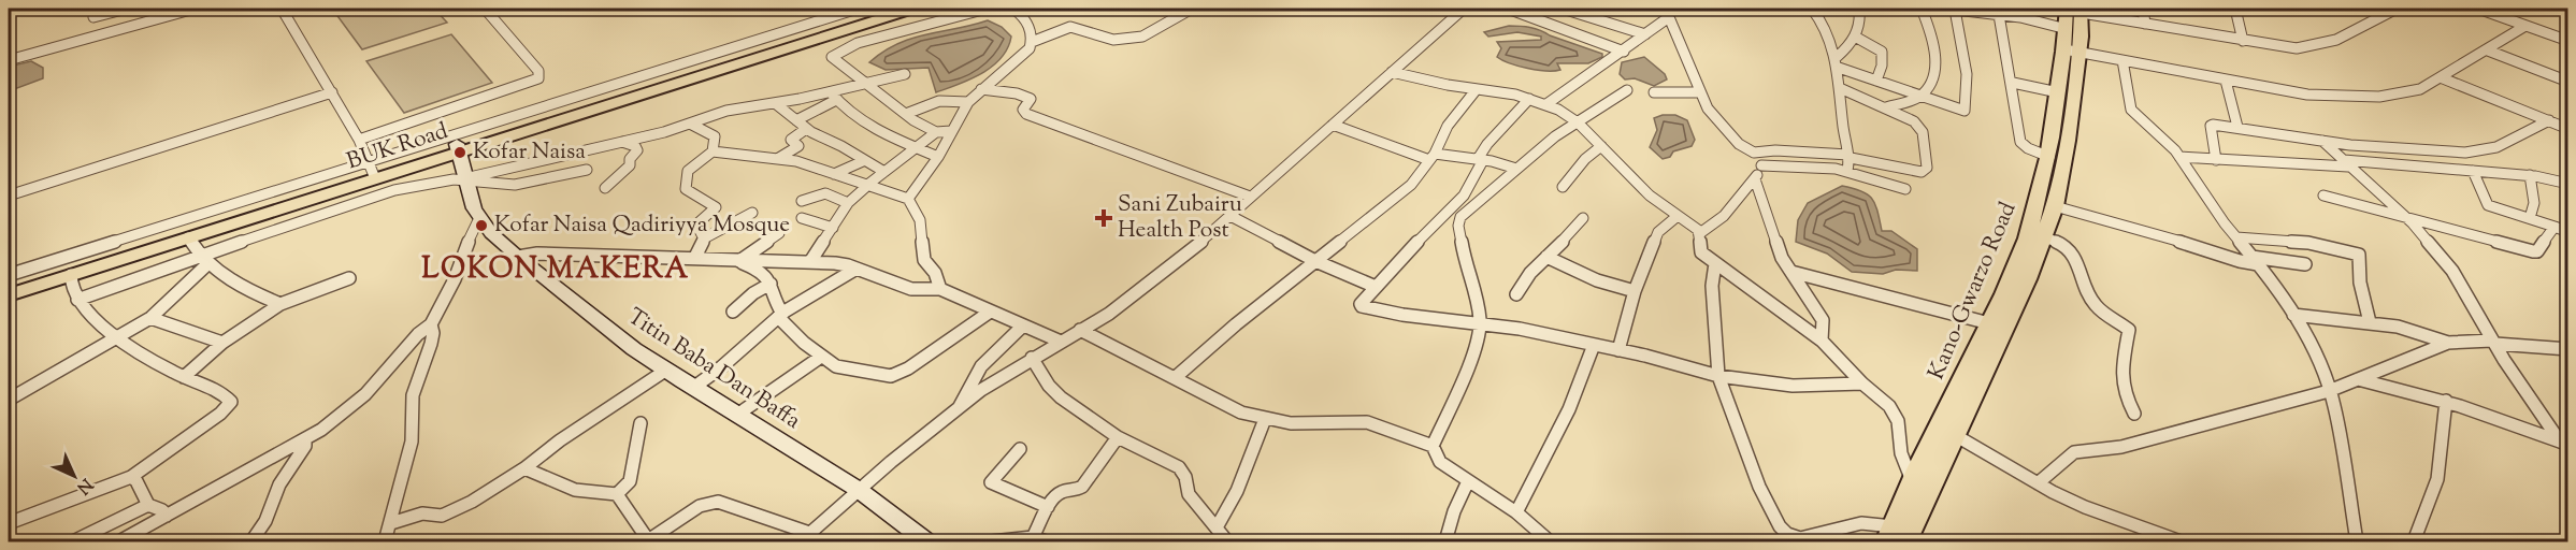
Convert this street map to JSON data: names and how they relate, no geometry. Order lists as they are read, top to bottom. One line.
{"streets":{"main road":["BUK Road","Kano-Gwarzo Road","Titin Baba Dan Baffa"]},"crossings":[["BUK Road","Titin Baba Dan Baffa"]],"districts":["LOKON MAKERA"],"places":{"other":["Kofar Naisa","Kofar Naisa Qadiriyya Mosque"],"health":["Sani Zubairu Health Post"]},"north":"bottom right"}
